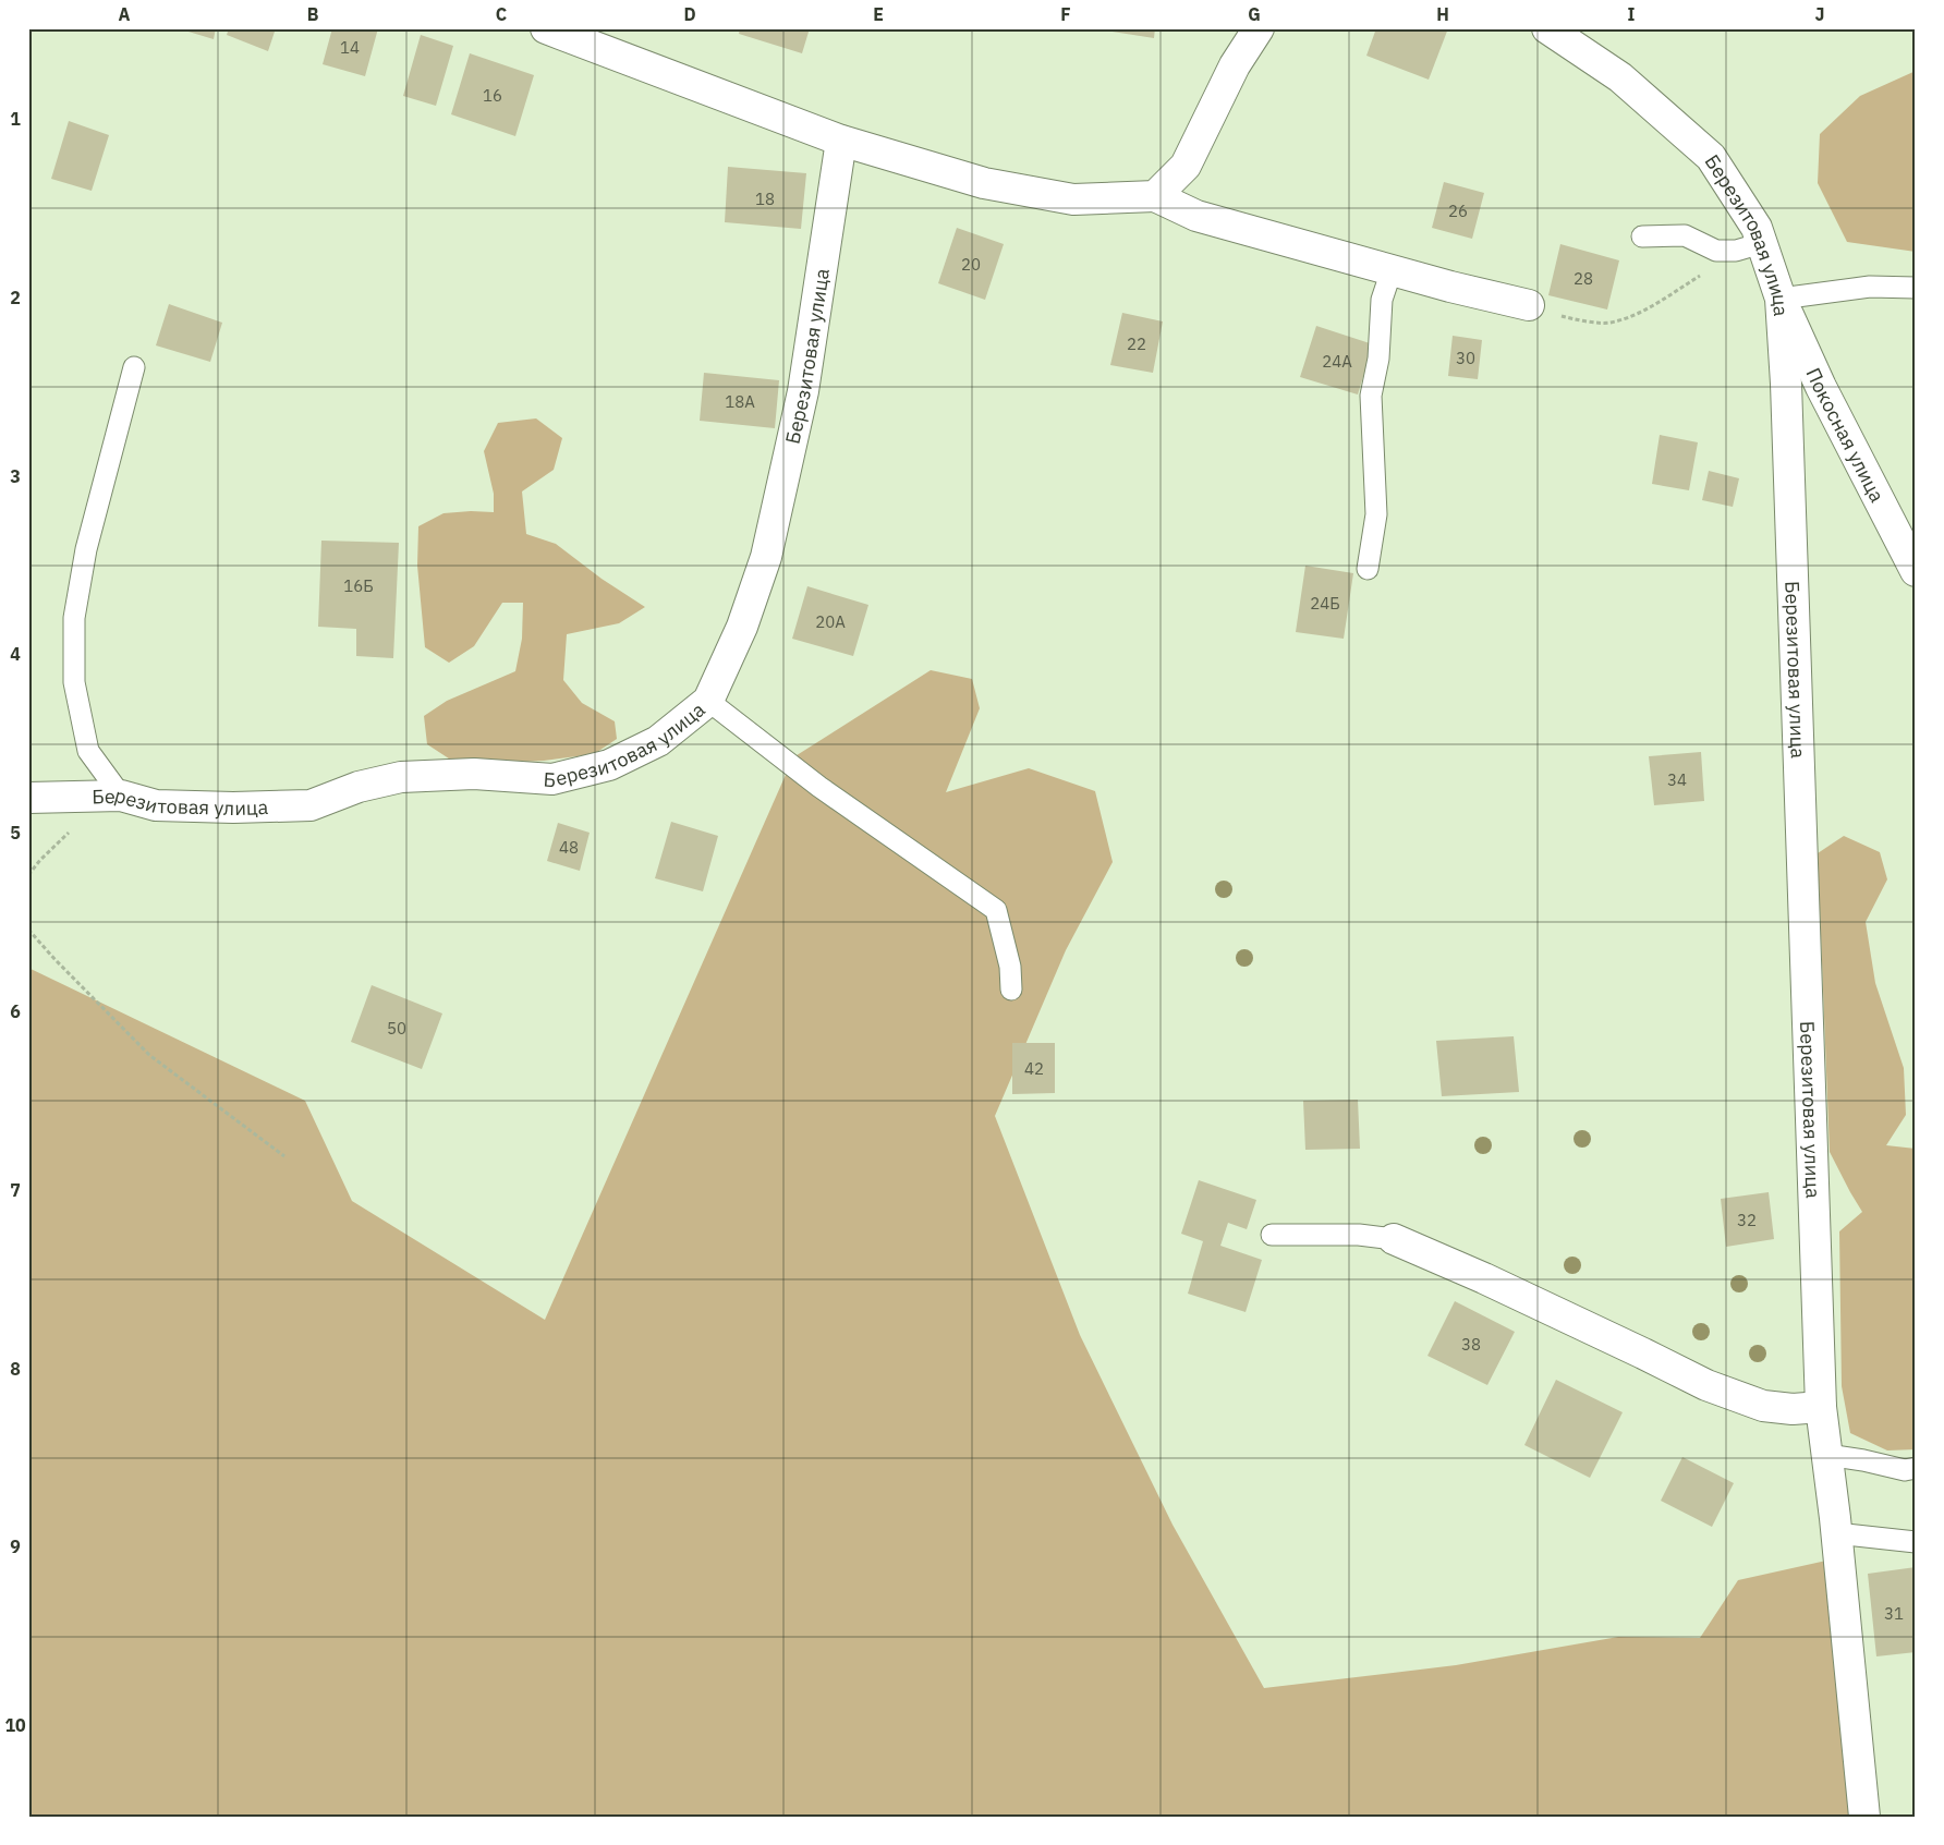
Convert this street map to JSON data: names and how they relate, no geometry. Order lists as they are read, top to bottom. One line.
{"streets":{"street":["Березитовая улица","Покосная улица"]},"crossings":[["Березитовая улица","Покосная улица"]],"house_numbers":["14","16","18","26","20","28","22","30","24А","18А","16Б","24Б","20А","34","48","50","42","32","38","31"],"grid":{"columns":["A","B","C","D","E","F","G","H","I","J"],"rows":["1","2","3","4","5","6","7","8","9","10"]}}
